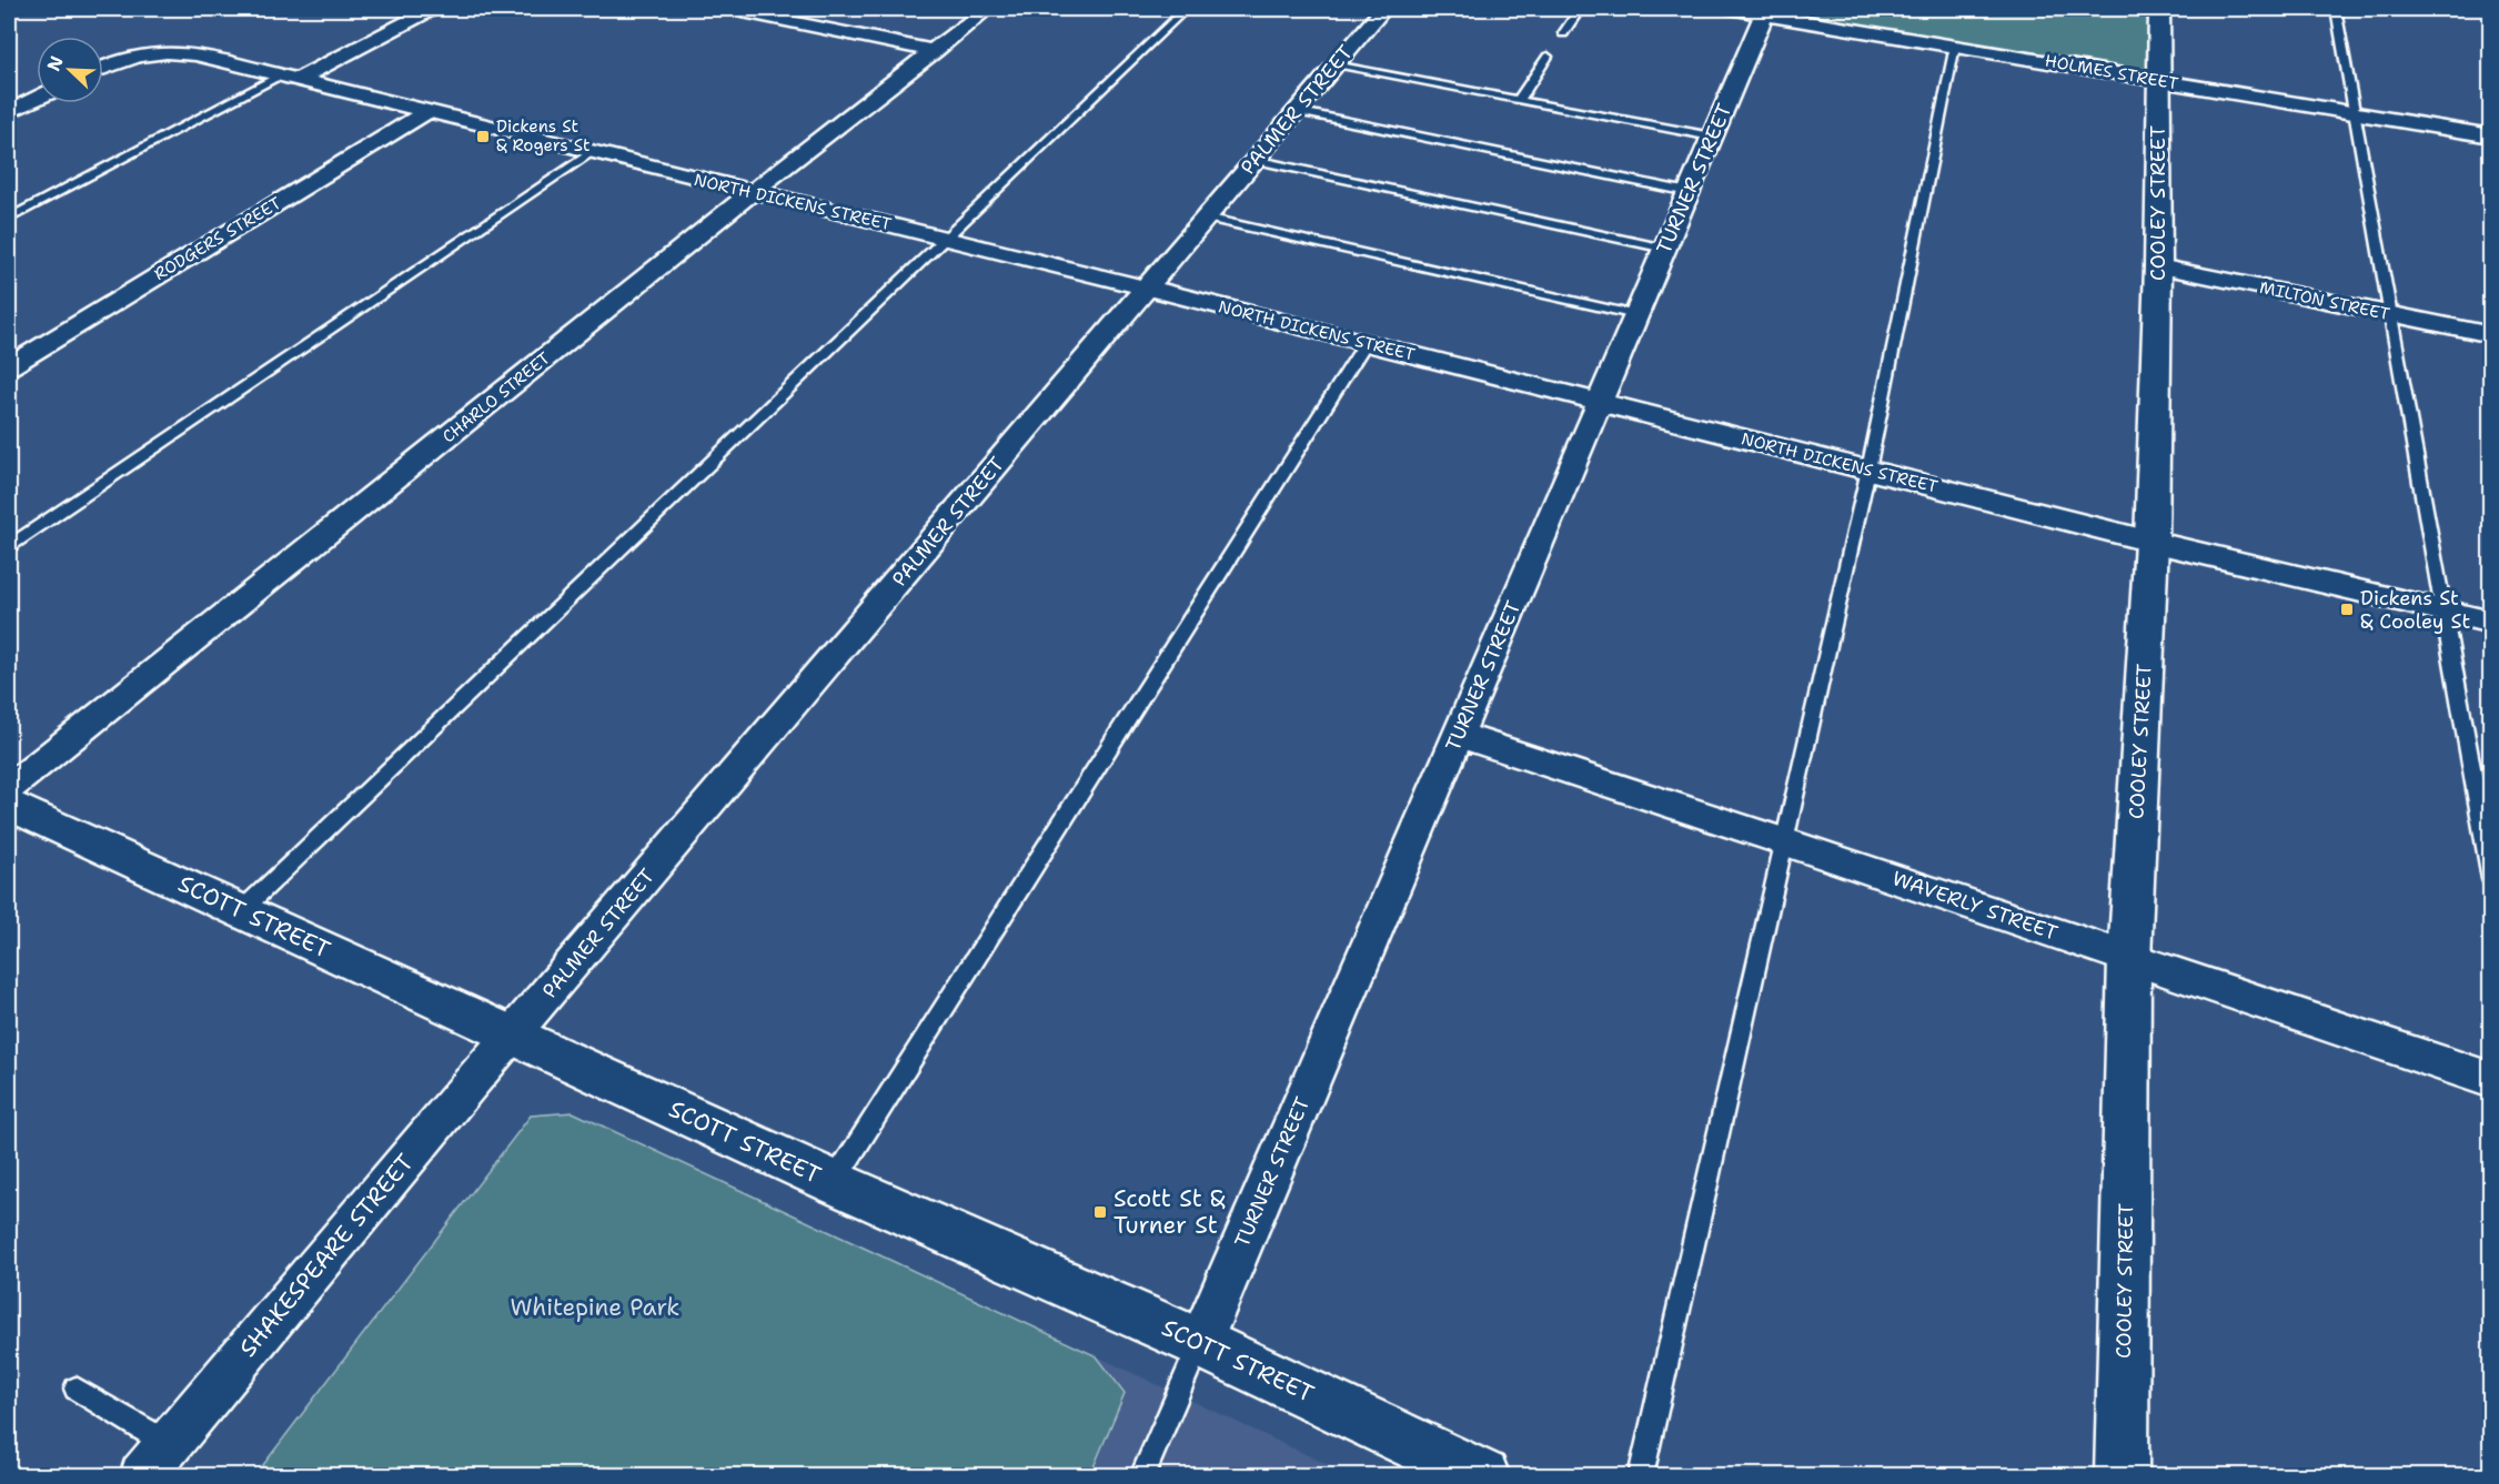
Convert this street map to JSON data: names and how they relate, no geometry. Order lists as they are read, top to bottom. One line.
{"streets":{"street":["HOLMES STREET","PALMER STREET","TURNER STREET","NORTH DICKENS STREET","COOLEY STREET","RODGERS STREET","MILTON STREET","CHARLO STREET","WAVERLY STREET","SCOTT STREET","SHAKESPEARE STREET"]},"crossings":[["HOLMES STREET","TURNER STREET"],["HOLMES STREET","COOLEY STREET"],["PALMER STREET","NORTH DICKENS STREET"],["PALMER STREET","SCOTT STREET"],["PALMER STREET","SHAKESPEARE STREET"],["TURNER STREET","NORTH DICKENS STREET"],["TURNER STREET","WAVERLY STREET"],["TURNER STREET","SCOTT STREET"],["NORTH DICKENS STREET","COOLEY STREET"],["NORTH DICKENS STREET","RODGERS STREET"],["NORTH DICKENS STREET","CHARLO STREET"],["COOLEY STREET","MILTON STREET"],["COOLEY STREET","WAVERLY STREET"],["SCOTT STREET","SHAKESPEARE STREET"]],"parks":["Whitepine Park"],"places":{"transit":["Dickens St & Rogers St","Dickens St & Cooley St","Scott St & Turner St"]},"north":"top left"}
